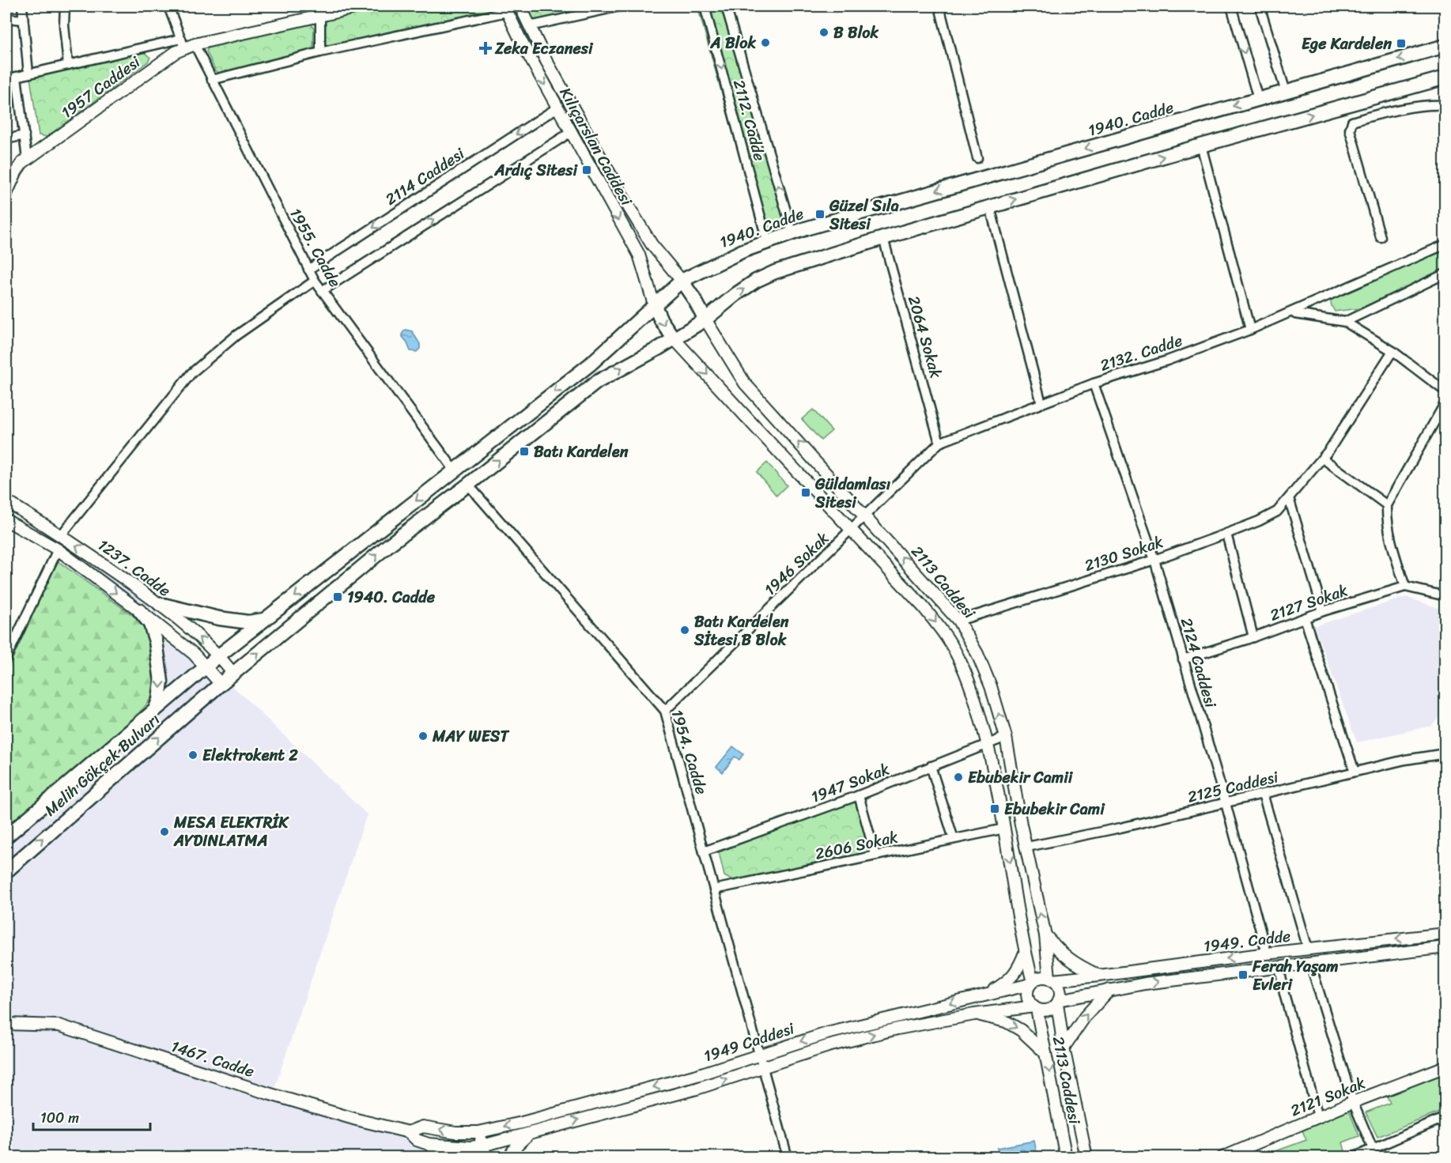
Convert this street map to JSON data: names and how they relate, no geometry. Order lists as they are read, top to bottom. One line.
{"streets":{"main road":["1940. Cadde","Melih Gökçek Bulvarı"],"street":["1957 Caddesi","2112. Cadde","Kılıçarslan Caddesi","2114 Caddesi","1955. Cadde","2064 Sokak","2132. Cadde","2130 Sokak","1946 Sokak","1237. Cadde","2113 Caddesi","2127 Sokak","2124 Caddesi","1954. Cadde","1947 Sokak","2125 Caddesi","2606 Sokak","1949. Cadde","1949 Caddesi","1467. Cadde","2121 Sokak"]},"crossings":[["1957 Caddesi","1955. Cadde"],["1940. Cadde","2112. Cadde"],["1940. Cadde","Kılıçarslan Caddesi"],["1940. Cadde","1955. Cadde"],["1940. Cadde","1237. Cadde"],["1940. Cadde","Melih Gökçek Bulvarı"],["Kılıçarslan Caddesi","2114 Caddesi"],["2114 Caddesi","1955. Cadde"],["2064 Sokak","2132. Cadde"],["2132. Cadde","1946 Sokak"],["2132. Cadde","2113 Caddesi"],["2132. Cadde","2124 Caddesi"],["2130 Sokak","2113 Caddesi"],["2130 Sokak","2124 Caddesi"],["1946 Sokak","2113 Caddesi"],["1946 Sokak","1954. Cadde"],["1237. Cadde","Melih Gökçek Bulvarı"],["2113 Caddesi","1947 Sokak"],["2113 Caddesi","2125 Caddesi"],["2113 Caddesi","2606 Sokak"],["2113 Caddesi","1949. Cadde"],["2113 Caddesi","1949 Caddesi"],["2127 Sokak","2124 Caddesi"],["2124 Caddesi","2125 Caddesi"],["2124 Caddesi","1949. Cadde"],["1954. Cadde","1947 Sokak"],["1954. Cadde","2606 Sokak"],["1954. Cadde","1949 Caddesi"],["1949. Cadde","1949 Caddesi"],["1949 Caddesi","1467. Cadde"]],"places":{"other":["B Blok","A Blok","Batı Kardelen Sİtesi B Blok","MAY WEST","Elektrokent 2","Ebubekir Camii","MESA ELEKTRİK AYDINLATMA"],"transit":["Ege Kardelen","Ardıç Sitesi","Güzel Sıla Sitesi","Batı Kardelen","Güldamlası Sitesi","1940. Cadde","Ebubekir Cami","Ferah Yaşam Evleri"],"health":["Zeka Eczanesi"]},"scale_bar":"100 m"}
